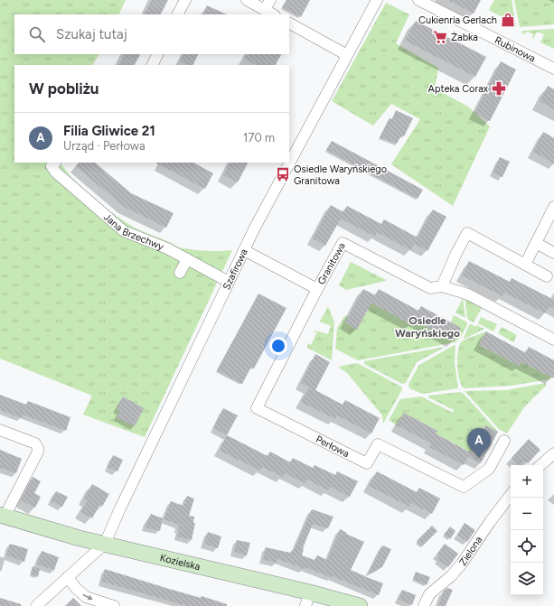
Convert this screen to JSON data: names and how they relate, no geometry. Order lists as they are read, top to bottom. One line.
{"streets":{"street":["Rubinowa","Jana Brzechwy","Granitowa","Szafirowa","Perłowa","Zielona","Kozielska"]},"crossings":[["Jana Brzechwy","Szafirowa"],["Granitowa","Szafirowa"],["Granitowa","Perłowa"],["Szafirowa","Kozielska"]],"districts":["Osiedle Waryńskiego"],"places":{"shop":["Cukienria Gerlach"],"supermarket":["Żabka"],"pharmacy":["Apteka Corax"],"bus stop":["Osiedle Waryńskiego Granitowa"]},"page":{"search":"Szukaj tutaj","heading":"W pobliżu","list":[{"mark":"A","name":"Filia Gliwice 21","note":"Urząd · Perłowa","value":"170 m"}],"pins":"A","map_buttons":["+","−"]}}
